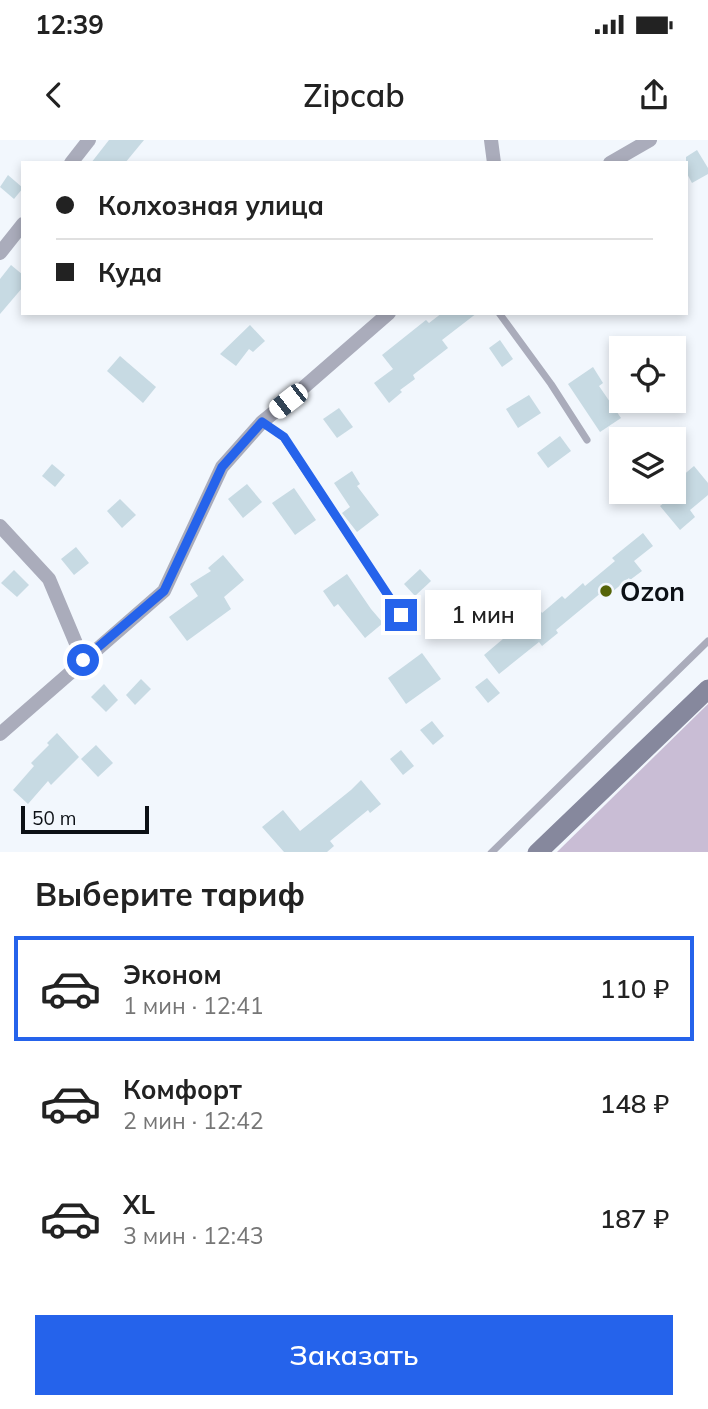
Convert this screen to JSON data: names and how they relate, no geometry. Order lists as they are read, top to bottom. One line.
{"places":["Ozon"],"scale_bar":"50 m","page":{"status":"12:39","header":"Zipcab","banner":["Колхозная улица","Куда"],"bubble":"1 мин","scale":"50 m","heading":"Выберите тариф","list":[{"name":"Эконом","note":"1 мин · 12:41","value":"110 ₽"},{"name":"Комфорт","note":"2 мин · 12:42","value":"148 ₽"},{"name":"XL","note":"3 мин · 12:43","value":"187 ₽"}],"buttons":"Заказать"}}
